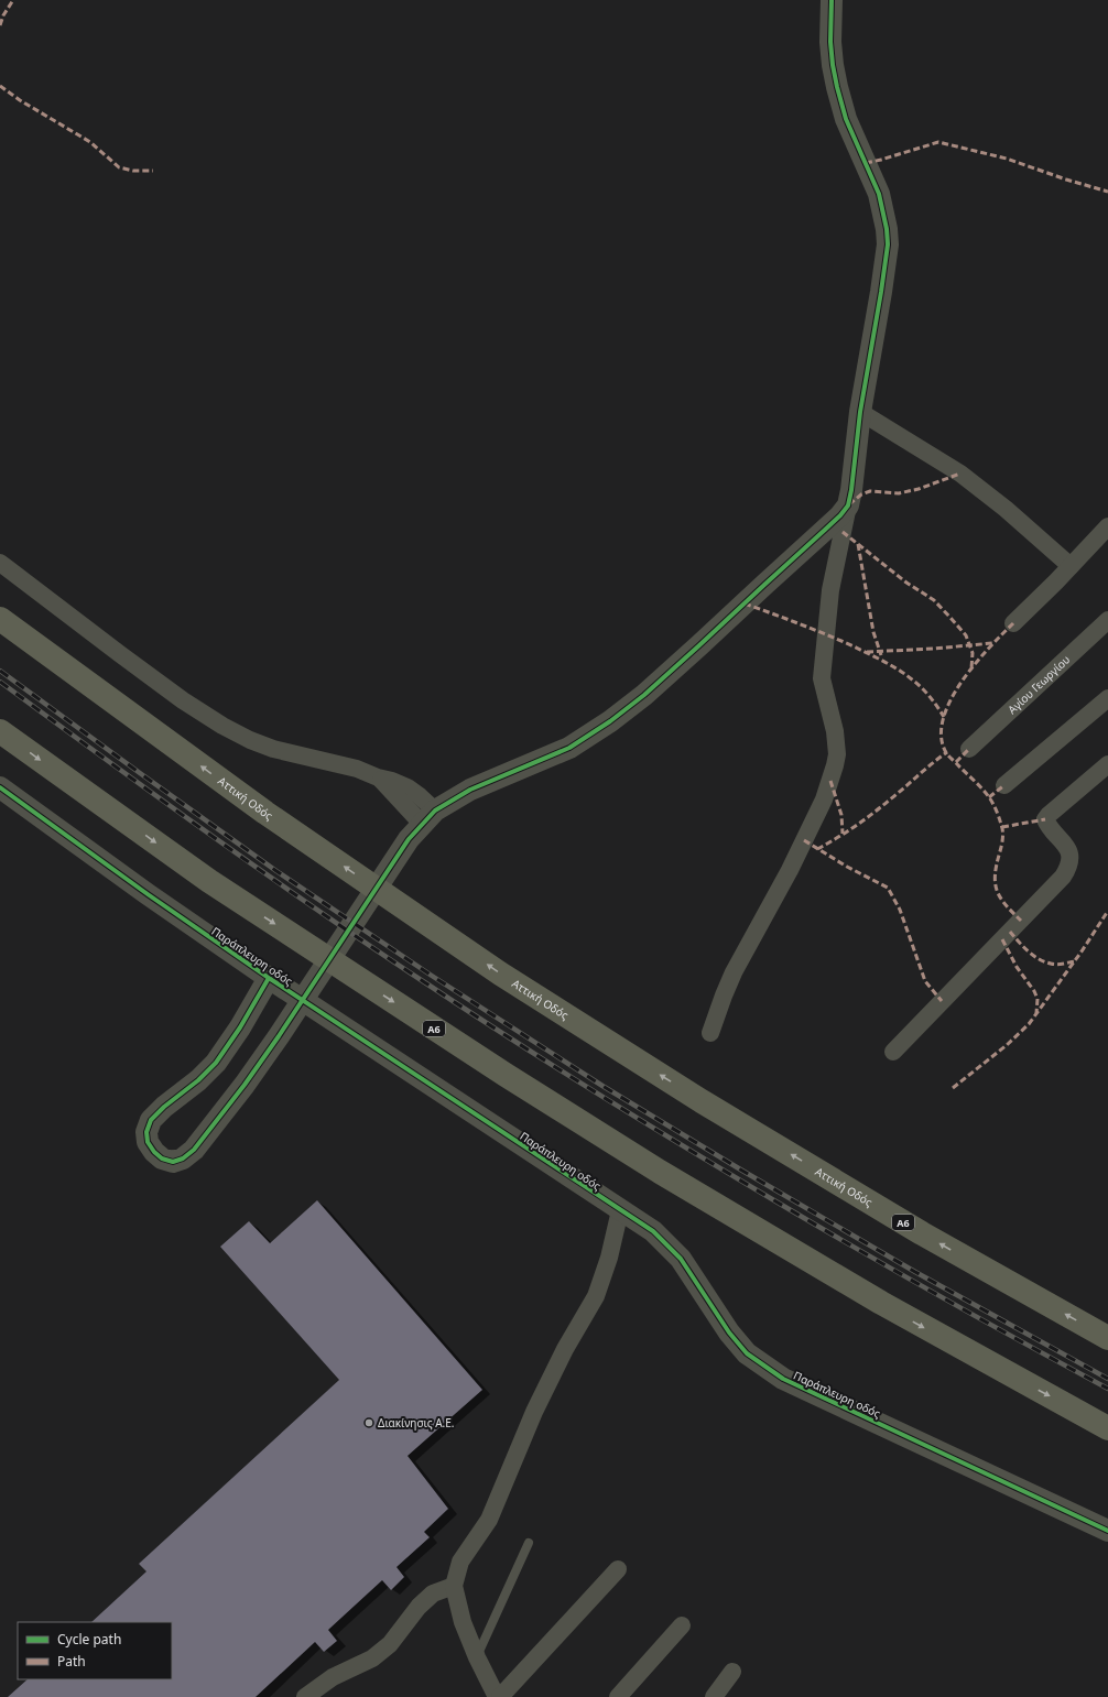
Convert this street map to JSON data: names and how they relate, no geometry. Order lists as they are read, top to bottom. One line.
{"streets":{"highway":["Αττική Οδός","Α6"],"street":["Αγίου Γεωργίου","Παράπλευρη οδός"]},"places":["Διακίνησις Α.Ε."],"legend":["Cycle path","Path"]}
